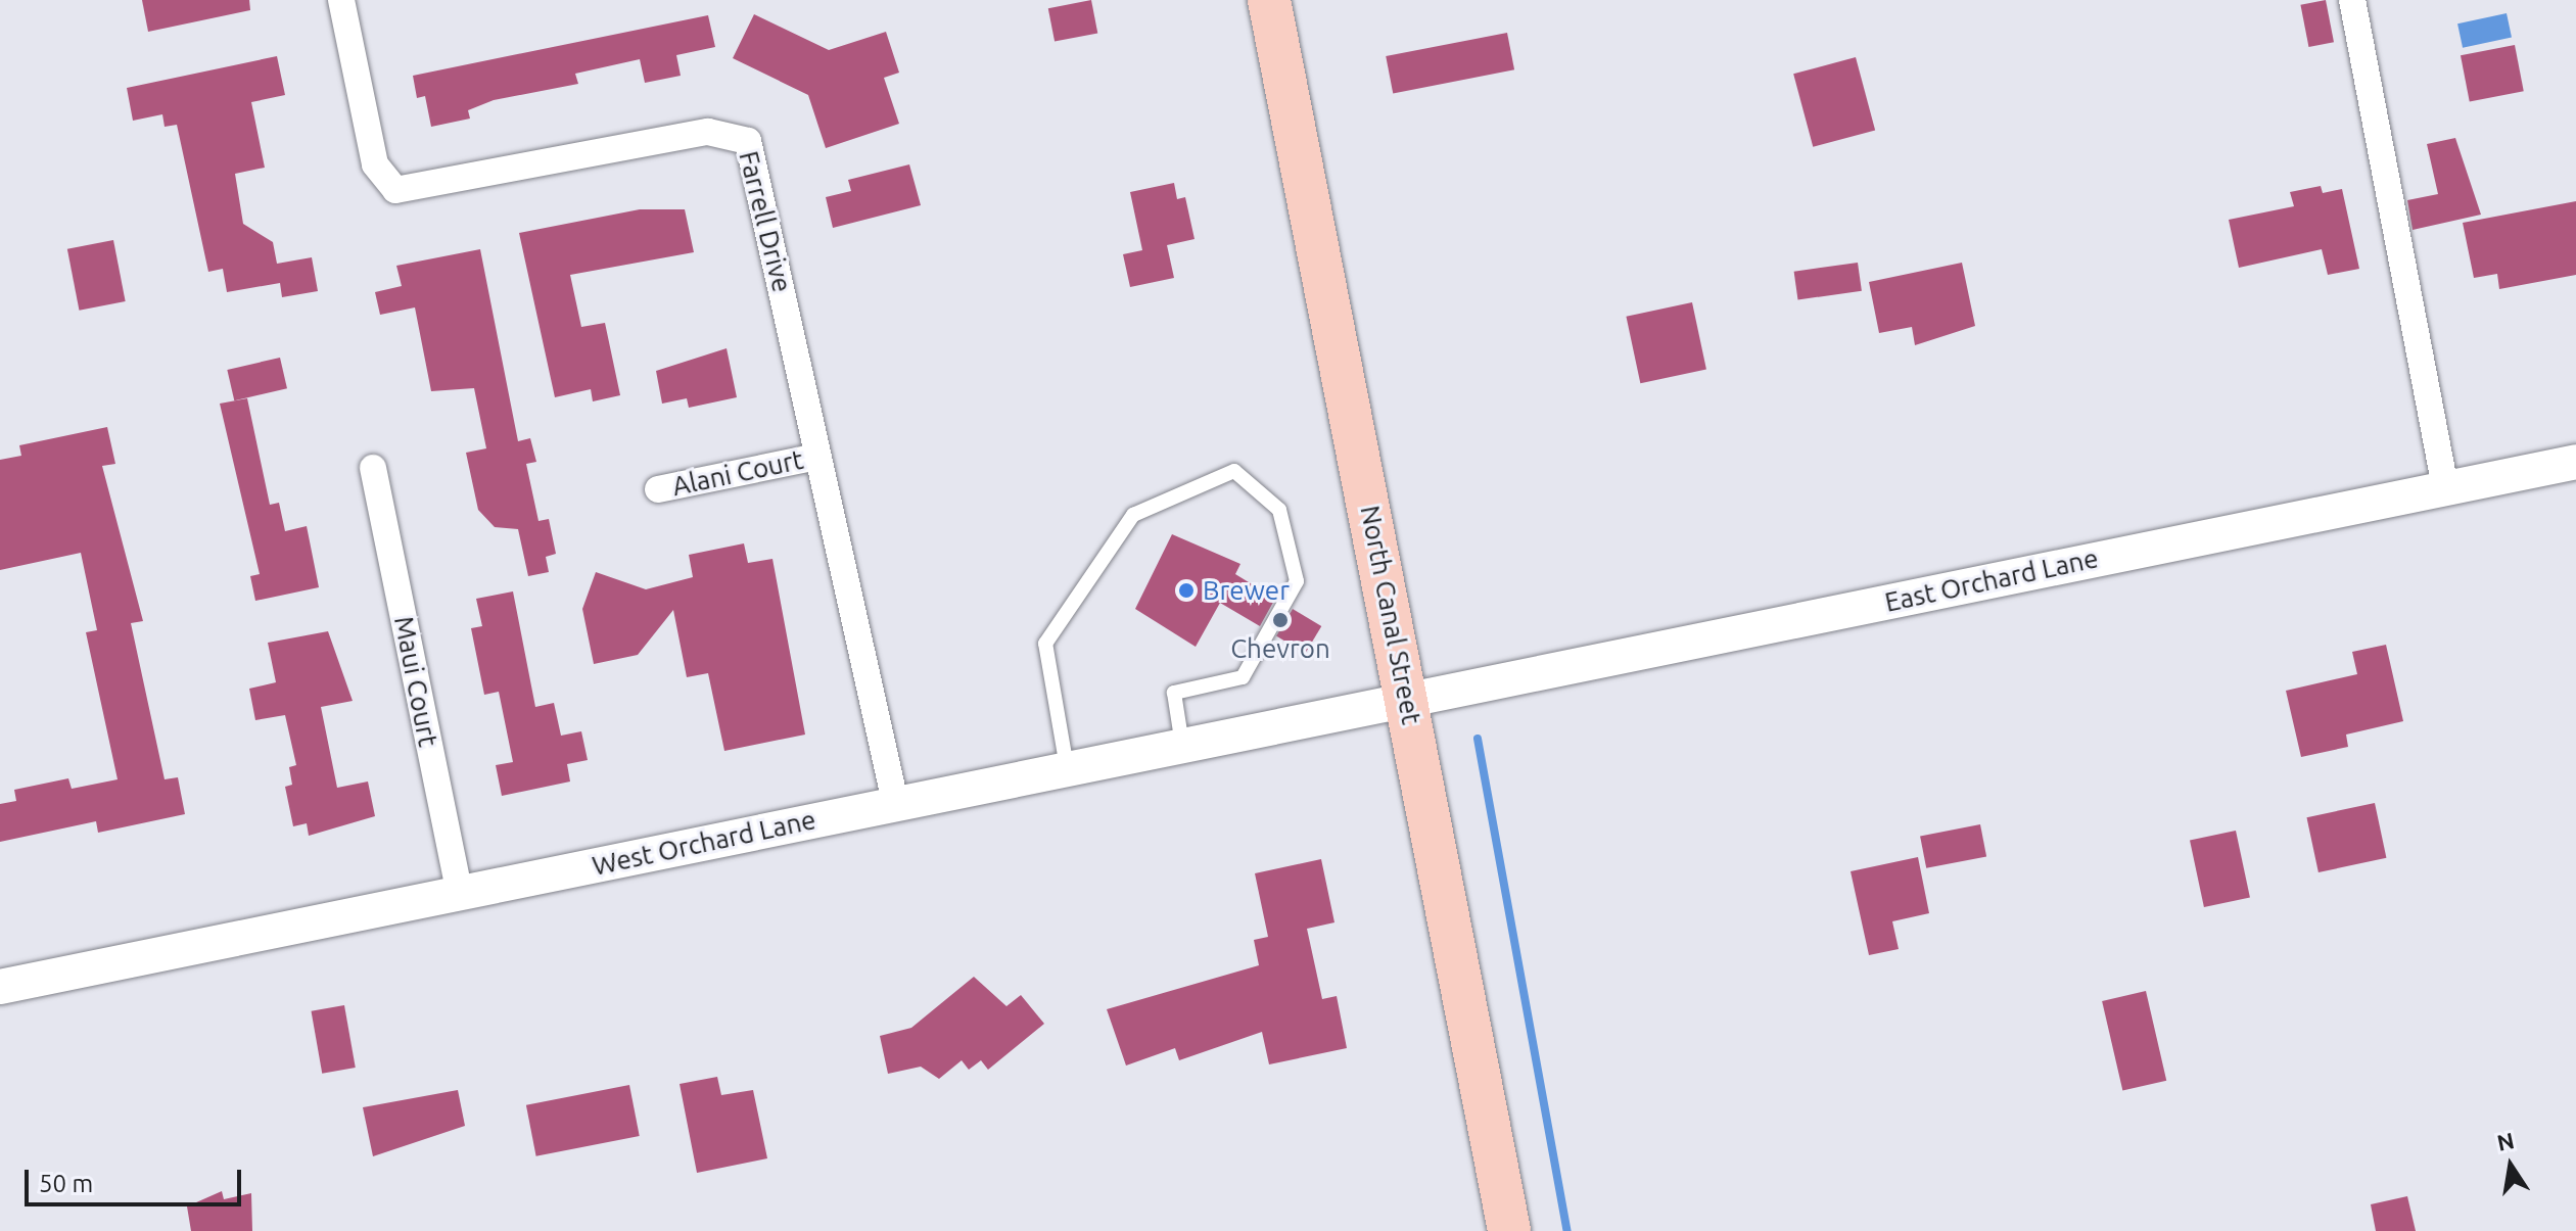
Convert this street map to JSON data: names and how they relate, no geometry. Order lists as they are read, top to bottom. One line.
{"streets":{"main road":["North Canal Street"],"street":["Farrell Drive","Alani Court","East Orchard Lane","Maui Court","West Orchard Lane"]},"crossings":[["Farrell Drive","Alani Court"],["Farrell Drive","West Orchard Lane"],["East Orchard Lane","North Canal Street"],["East Orchard Lane","West Orchard Lane"],["North Canal Street","West Orchard Lane"],["Maui Court","West Orchard Lane"]],"places":["Brewer","Chevron"],"scale_bar":"50 m","north":"top"}
